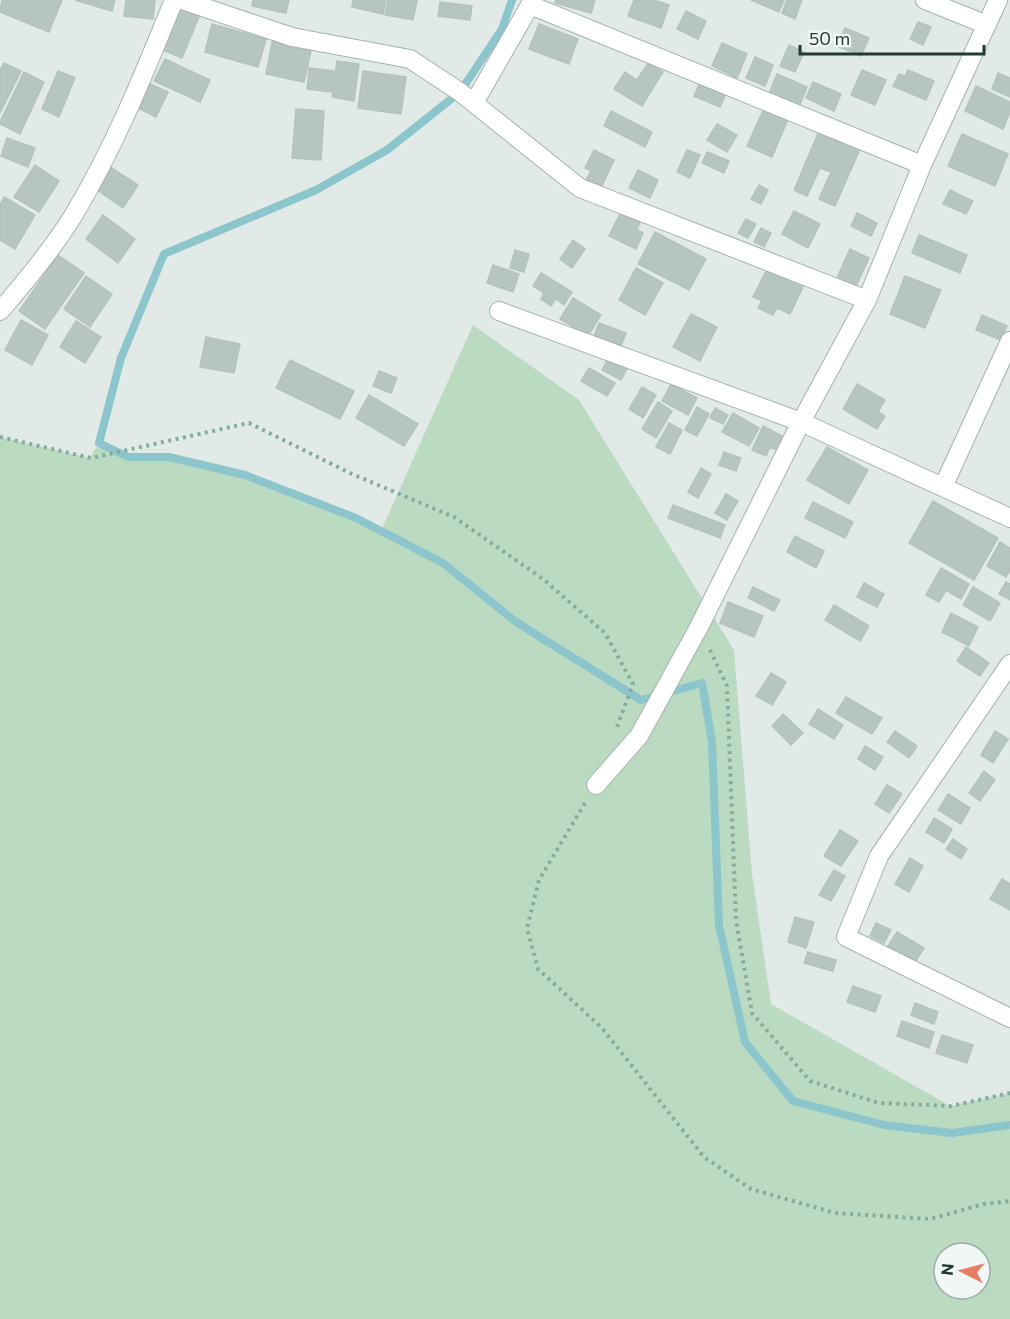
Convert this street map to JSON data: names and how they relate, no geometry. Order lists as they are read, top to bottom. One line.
{"scale_bar":"50 m","north":"left"}
